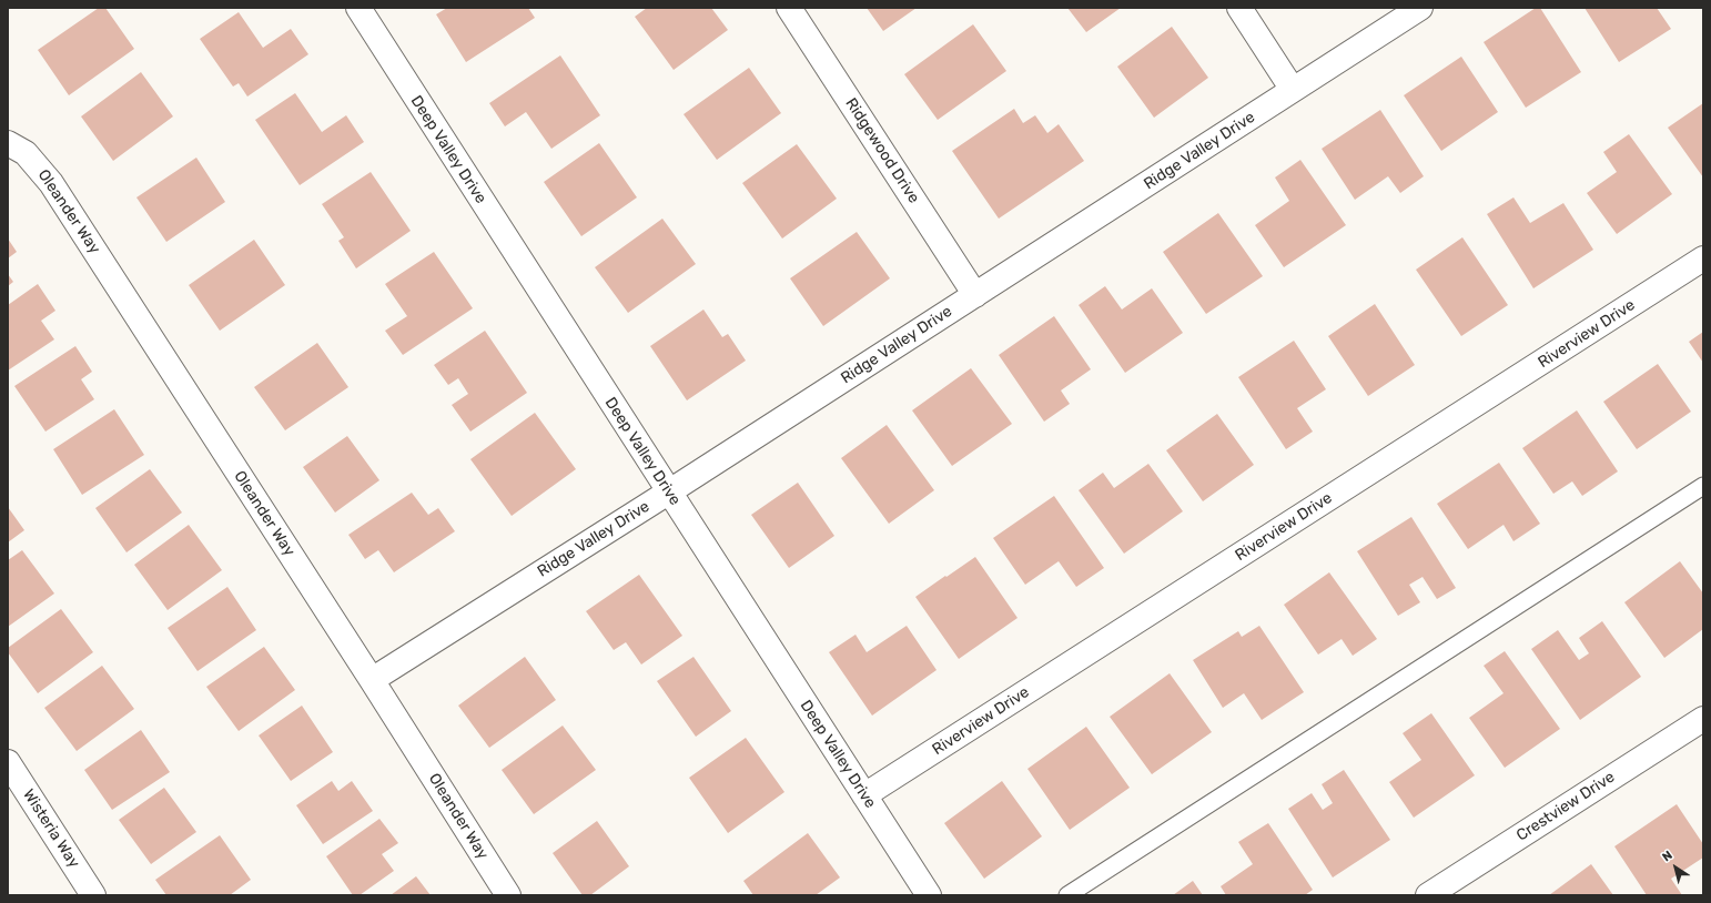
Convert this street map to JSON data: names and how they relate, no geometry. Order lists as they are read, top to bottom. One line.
{"streets":{"street":["Deep Valley Drive","Ridgewood Drive","Ridge Valley Drive","Oleander Way","Riverview Drive","Crestview Drive","Wisteria Way"]},"crossings":[["Deep Valley Drive","Ridge Valley Drive"],["Deep Valley Drive","Riverview Drive"],["Ridgewood Drive","Ridge Valley Drive"],["Ridge Valley Drive","Oleander Way"]],"north":"top left"}
